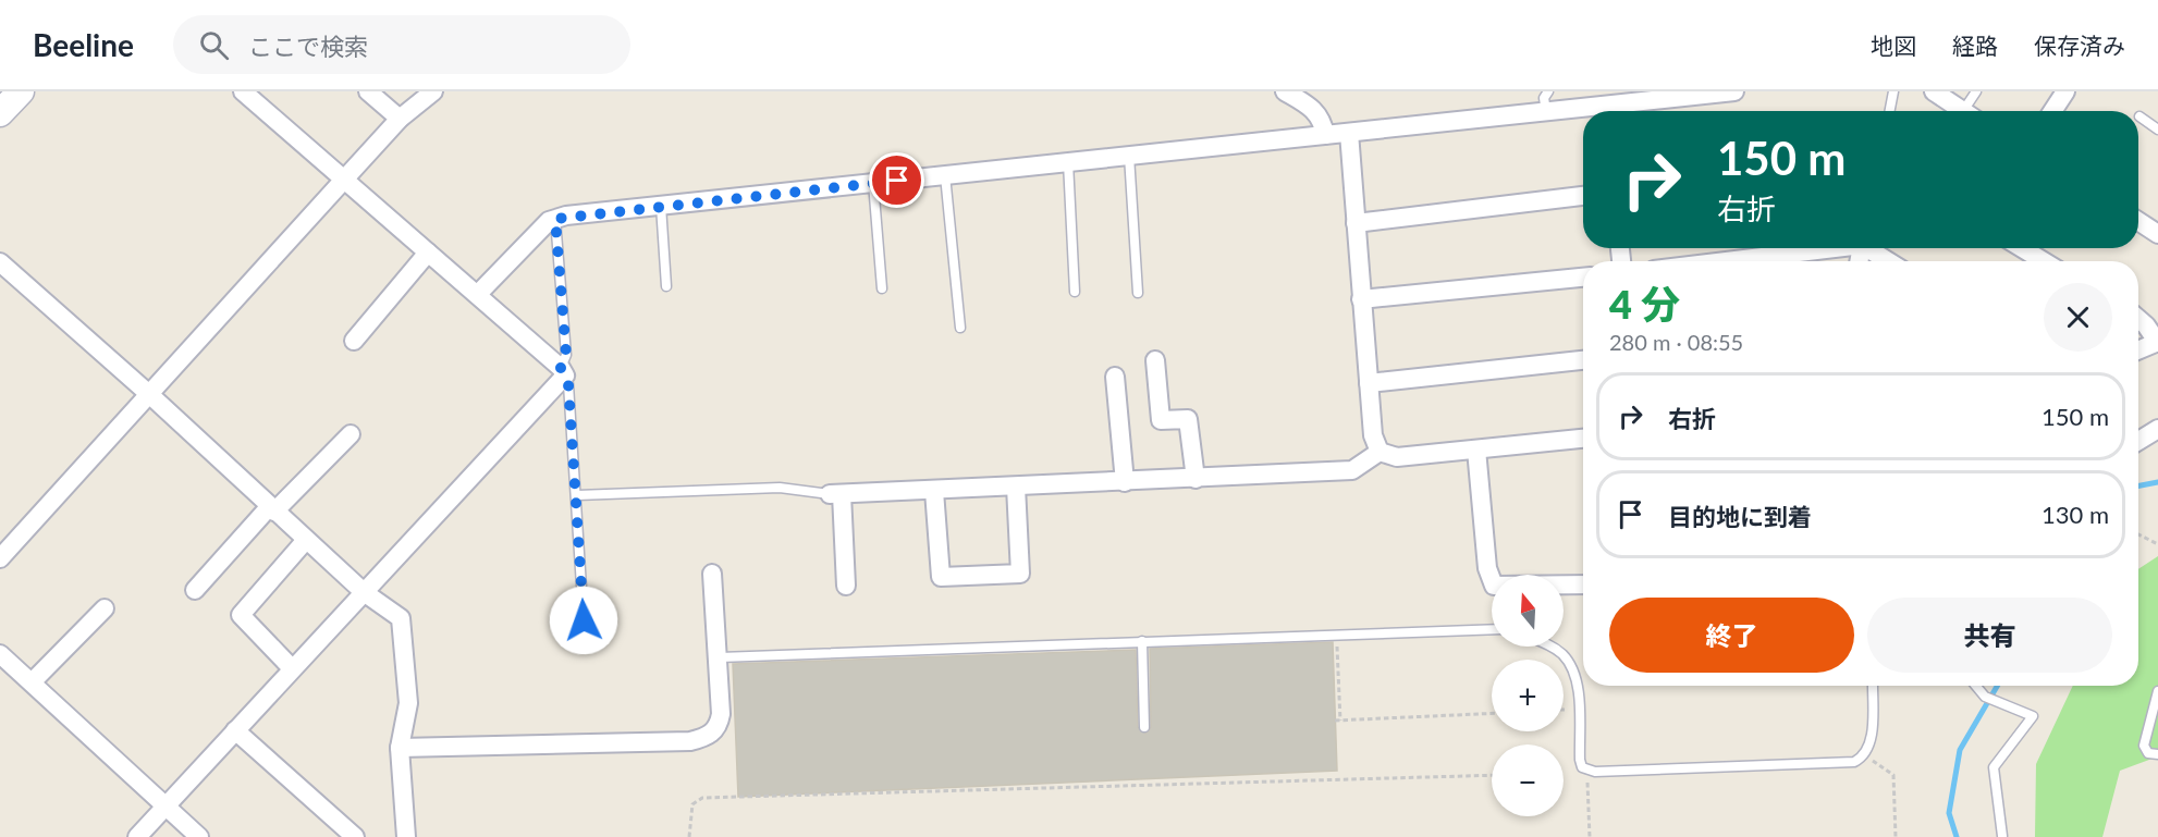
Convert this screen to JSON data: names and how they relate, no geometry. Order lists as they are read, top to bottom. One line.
{"north":"top","page":{"header":"Beeline","search":"ここで検索","nav":["地図","経路","保存済み"],"turn":["150 m","右折"],"heading":["4 分","280 m · 08:55"],"list":[{"name":"右折","value":"150 m"},{"name":"目的地に到着","value":"130 m"}],"map_buttons":["+","−"],"buttons":["終了","共有"]}}
